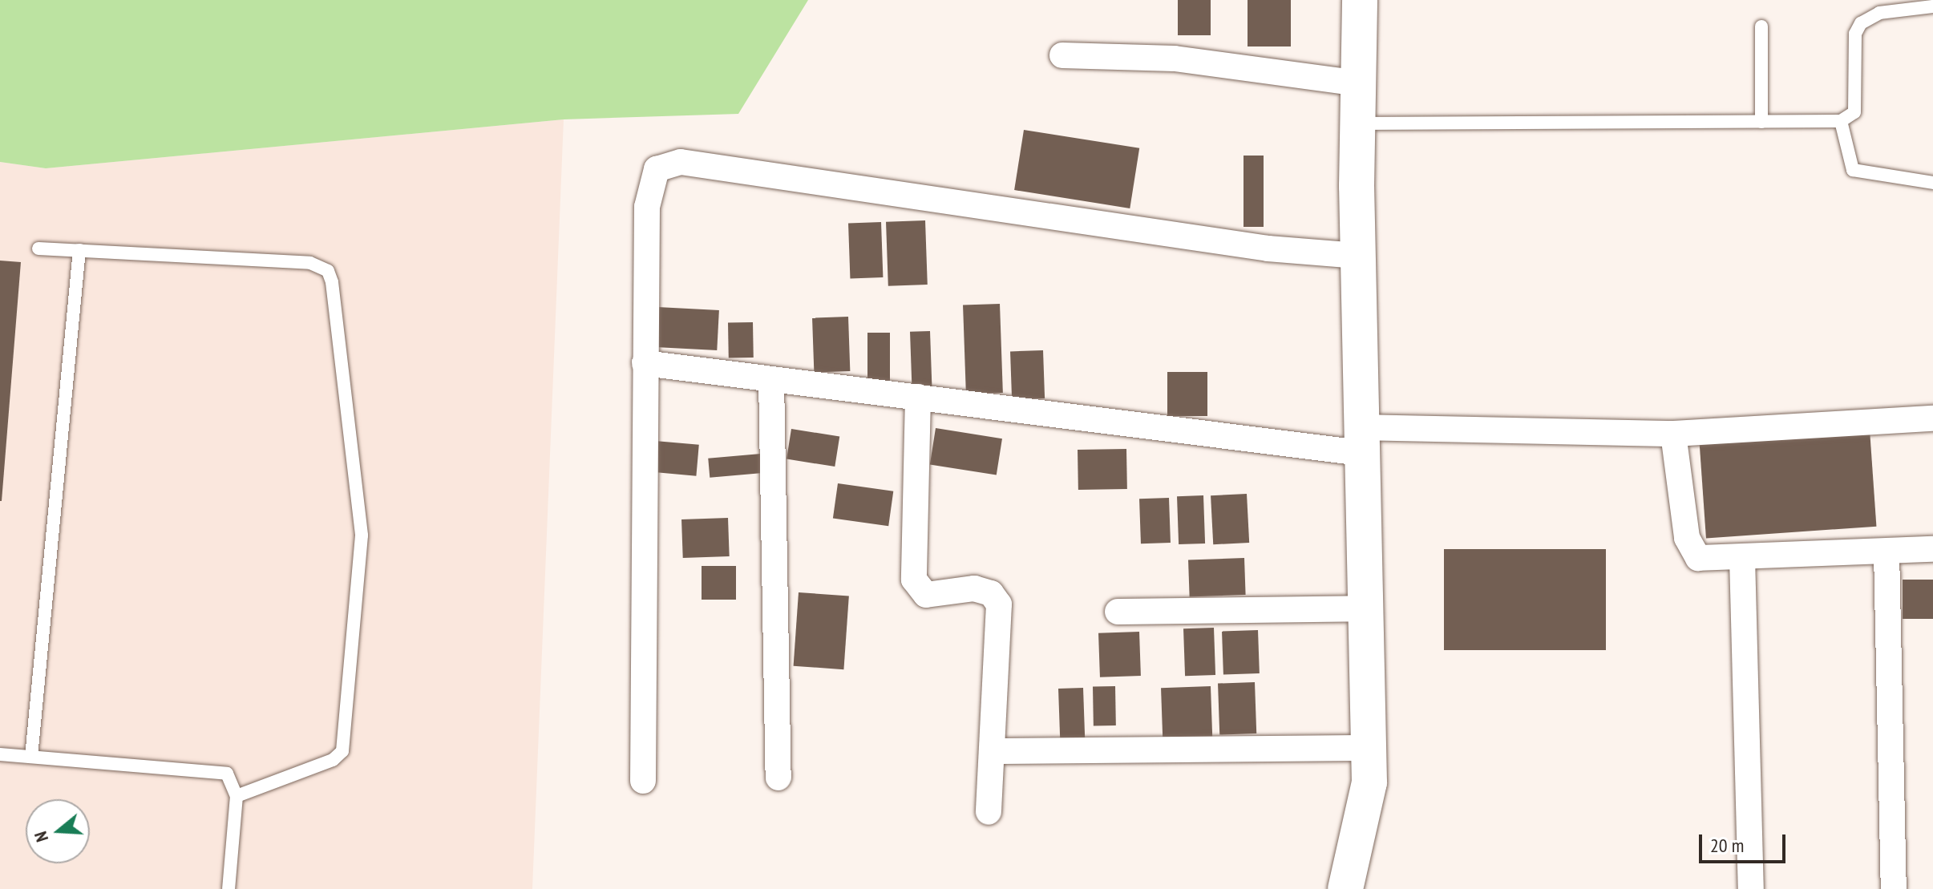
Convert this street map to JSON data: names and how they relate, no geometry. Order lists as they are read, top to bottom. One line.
{"scale_bar":"20 m","north":"left"}
